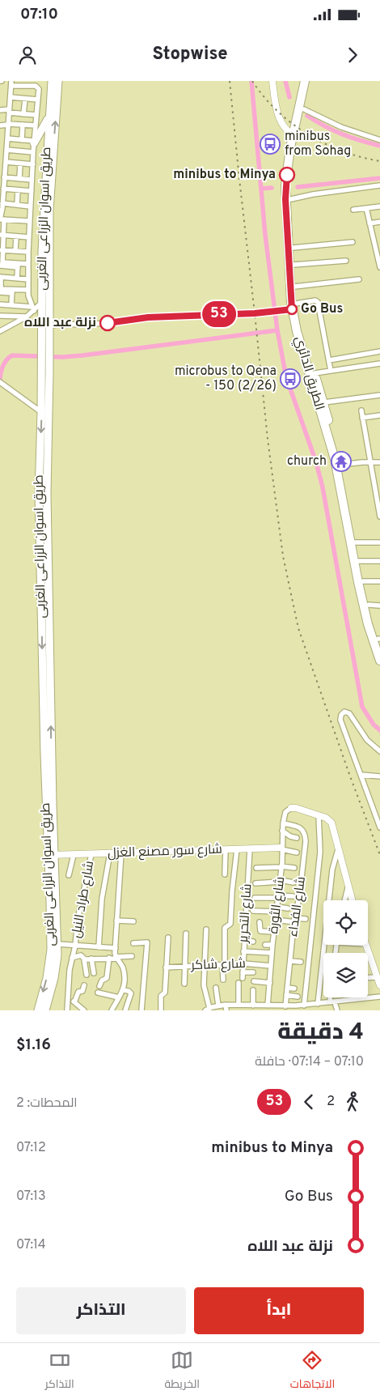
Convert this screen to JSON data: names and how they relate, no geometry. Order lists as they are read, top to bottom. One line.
{"streets":{"highway":["الطريق الدائري"],"main road":["طريق اسوان الزراعى الغربى"],"street":["شارع سور مصنع الغزل","شارع طراد النيل","شارع الثورة","شارع الفداء","شارع التحرير","شارع شاكر"]},"crossings":[["طريق اسوان الزراعى الغربى","شارع سور مصنع الغزل"],["شارع سور مصنع الغزل","شارع طراد النيل"],["شارع سور مصنع الغزل","شارع الثورة"],["شارع سور مصنع الغزل","شارع التحرير"],["شارع الثورة","شارع الفداء"],["شارع الثورة","شارع شاكر"],["شارع التحرير","شارع شاكر"]],"places":{"bus stop":["minibus from Sohag","microbus to Qena - 150 (2/26)"],"other":["minibus to Minya","Go Bus","نزلة عبد اللاه"],"temple":["church"]},"lines":["bus line 53"],"page":{"status":"07:10","header":"Stopwise","on_map":"53","heading":["4 دقيقة","07:10 – 07:14 · حافلة","$1.16"],"legs":["2","53","المحطات: 2"],"list":[{"name":"minibus to Minya","value":"07:12"},{"name":"Go Bus","value":"07:13"},{"name":"نزلة عبد اللاه","value":"07:14"}],"buttons":["ابدأ","التذاكر"],"tabs":["الاتجاهات","الخريطة","التذاكر"]}}
